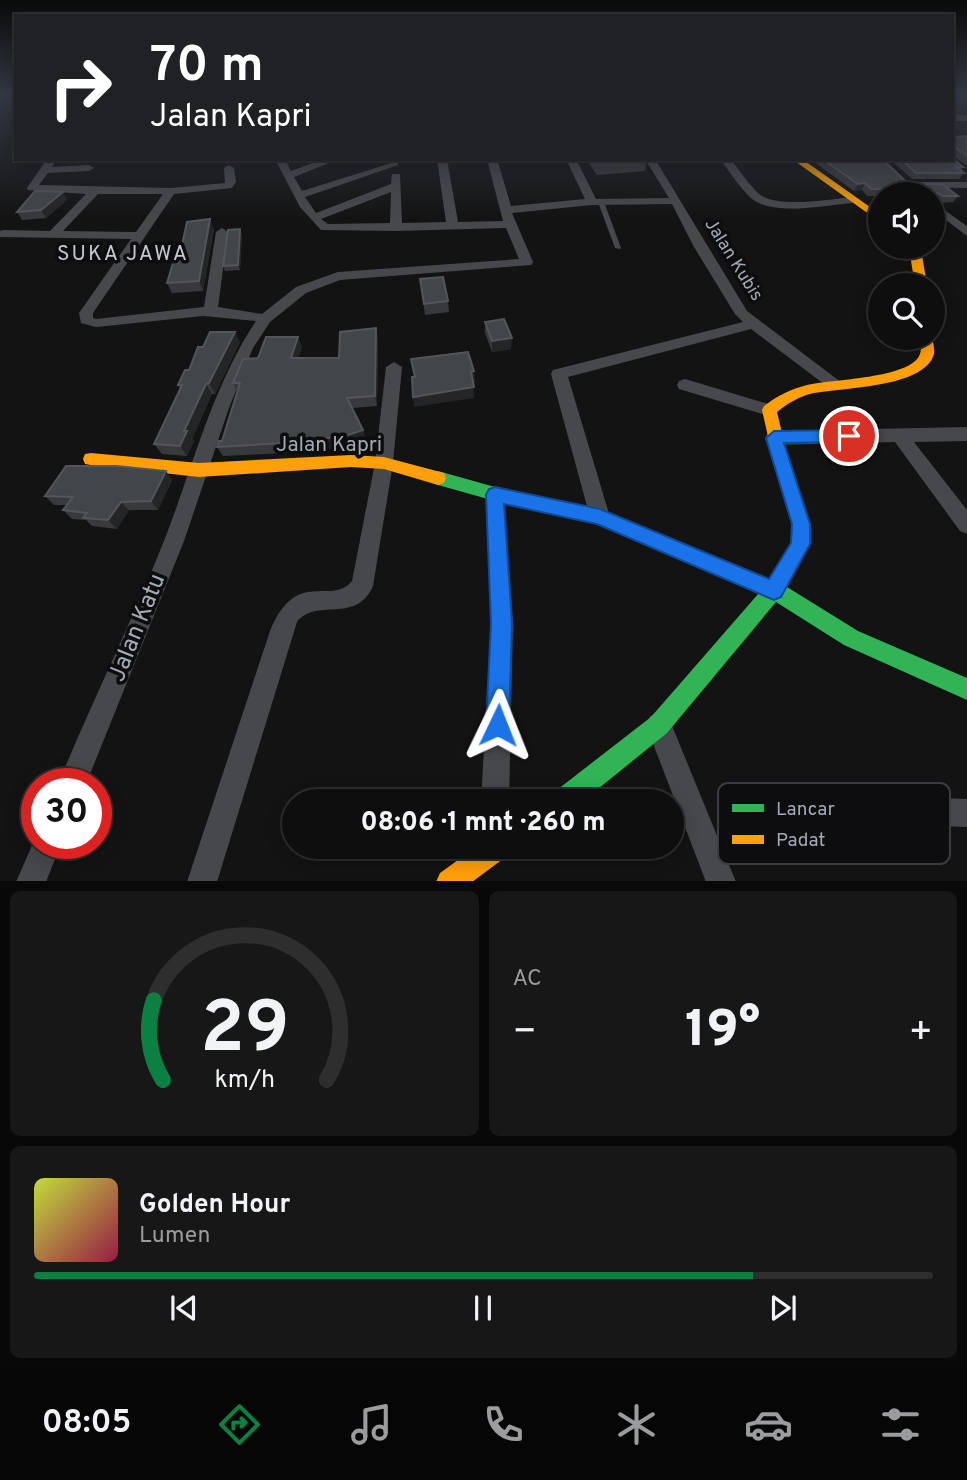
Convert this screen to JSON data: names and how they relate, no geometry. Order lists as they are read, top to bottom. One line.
{"streets":{"street":["Jalan Kubis","Jalan Kapri","Jalan Katu"]},"crossings":[["Jalan Kapri","Jalan Katu"]],"districts":["SUKA JAWA"],"legend":["Lancar","Padat"],"page":{"turn":["70 m","Jalan Kapri"],"limit":"30","trip":"08:06 · 1 mnt · 260 m","tile":"AC","heat":["−","19°","+"],"song":["Golden Hour","Lumen"],"tabs":"08:05","gauge":["29","km/h"]}}
